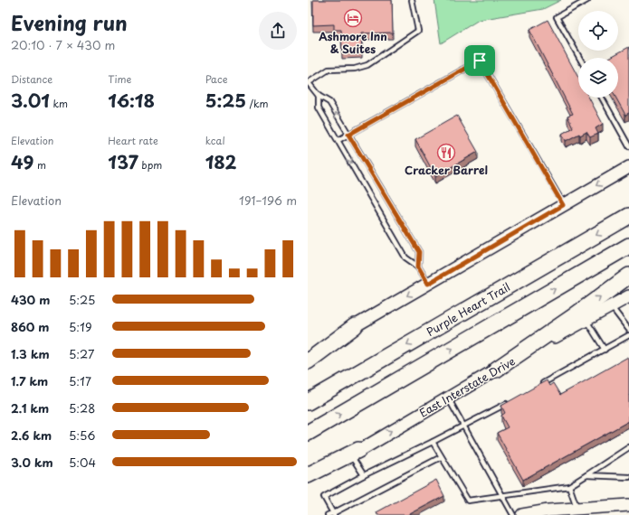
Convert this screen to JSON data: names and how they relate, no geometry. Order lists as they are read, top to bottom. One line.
{"streets":{"highway":["Purple Heart Trail"],"main road":["East Interstate Drive"]},"places":{"hotel":["Ashmore Inn & Suites"],"restaurant":["Cracker Barrel"]},"page":{"heading":["Evening run","20:10 · 7 × 430 m"],"stats":[["Distance","3.01 km"],["Time","16:18"],["Pace","5:25 /km"],["Elevation","49 m"],["Heart rate","137 bpm"],["kcal","182"]],"chart":["Elevation","191–196 m"],"list":[{"name":"430 m","note":"5:25"},{"name":"860 m","note":"5:19"},{"name":"1.3 km","note":"5:27"},{"name":"1.7 km","note":"5:17"},{"name":"2.1 km","note":"5:28"},{"name":"2.6 km","note":"5:56"},{"name":"3.0 km","note":"5:04"}]}}
